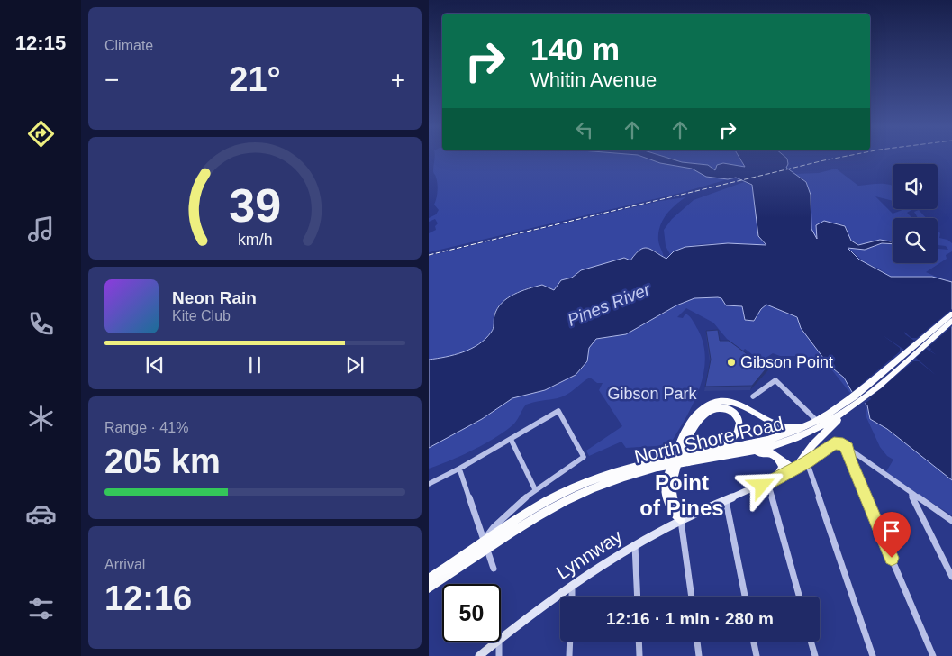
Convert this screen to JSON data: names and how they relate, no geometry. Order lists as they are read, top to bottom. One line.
{"streets":{"highway":["North Shore Road"],"main road":["Lynnway"]},"districts":["Point of Pines"],"water":["Pines River"],"parks":["Gibson Park"],"places":["Gibson Point"],"page":{"tabs":"12:15","tile":["Climate",["Range · 41%","205 km"],["Arrival","12:16"]],"turn":["140 m","Whitin Avenue"],"heat":["−","21°","+"],"song":["Neon Rain","Kite Club"],"limit":"50","trip":"12:16 · 1 min · 280 m","gauge":["39","km/h"]}}
